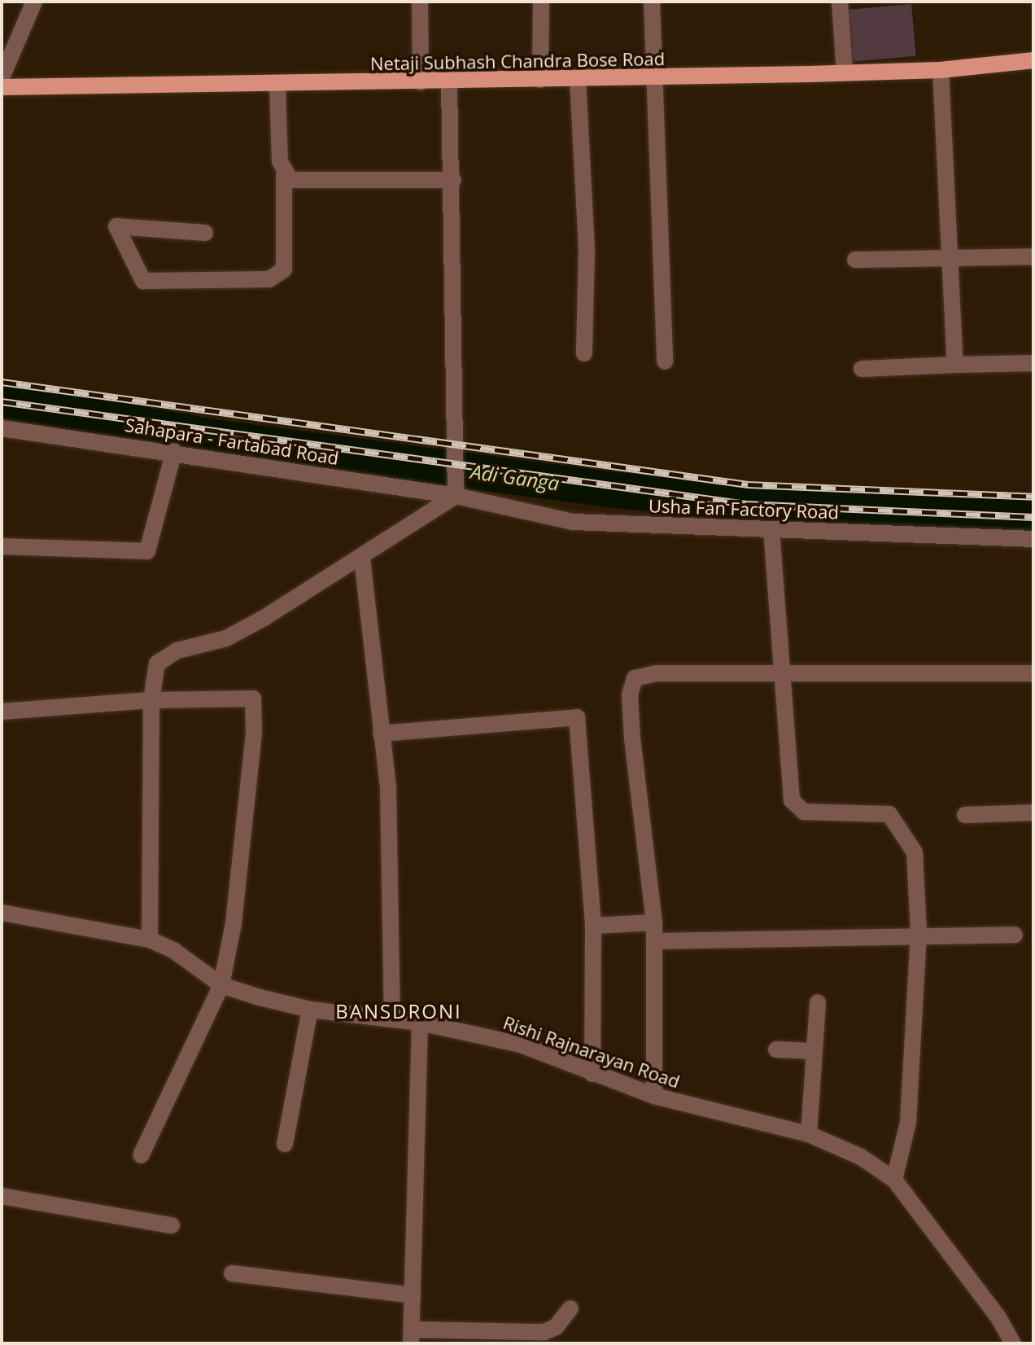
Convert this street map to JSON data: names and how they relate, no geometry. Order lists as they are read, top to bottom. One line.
{"streets":{"main road":["Netaji Subhash Chandra Bose Road"],"street":["Sahapara - Fartabad Road","Usha Fan Factory Road","Rishi Rajnarayan Road"]},"crossings":[["Sahapara - Fartabad Road","Usha Fan Factory Road"]],"districts":["BANSDRONI"],"water":["Adi Ganga"]}
